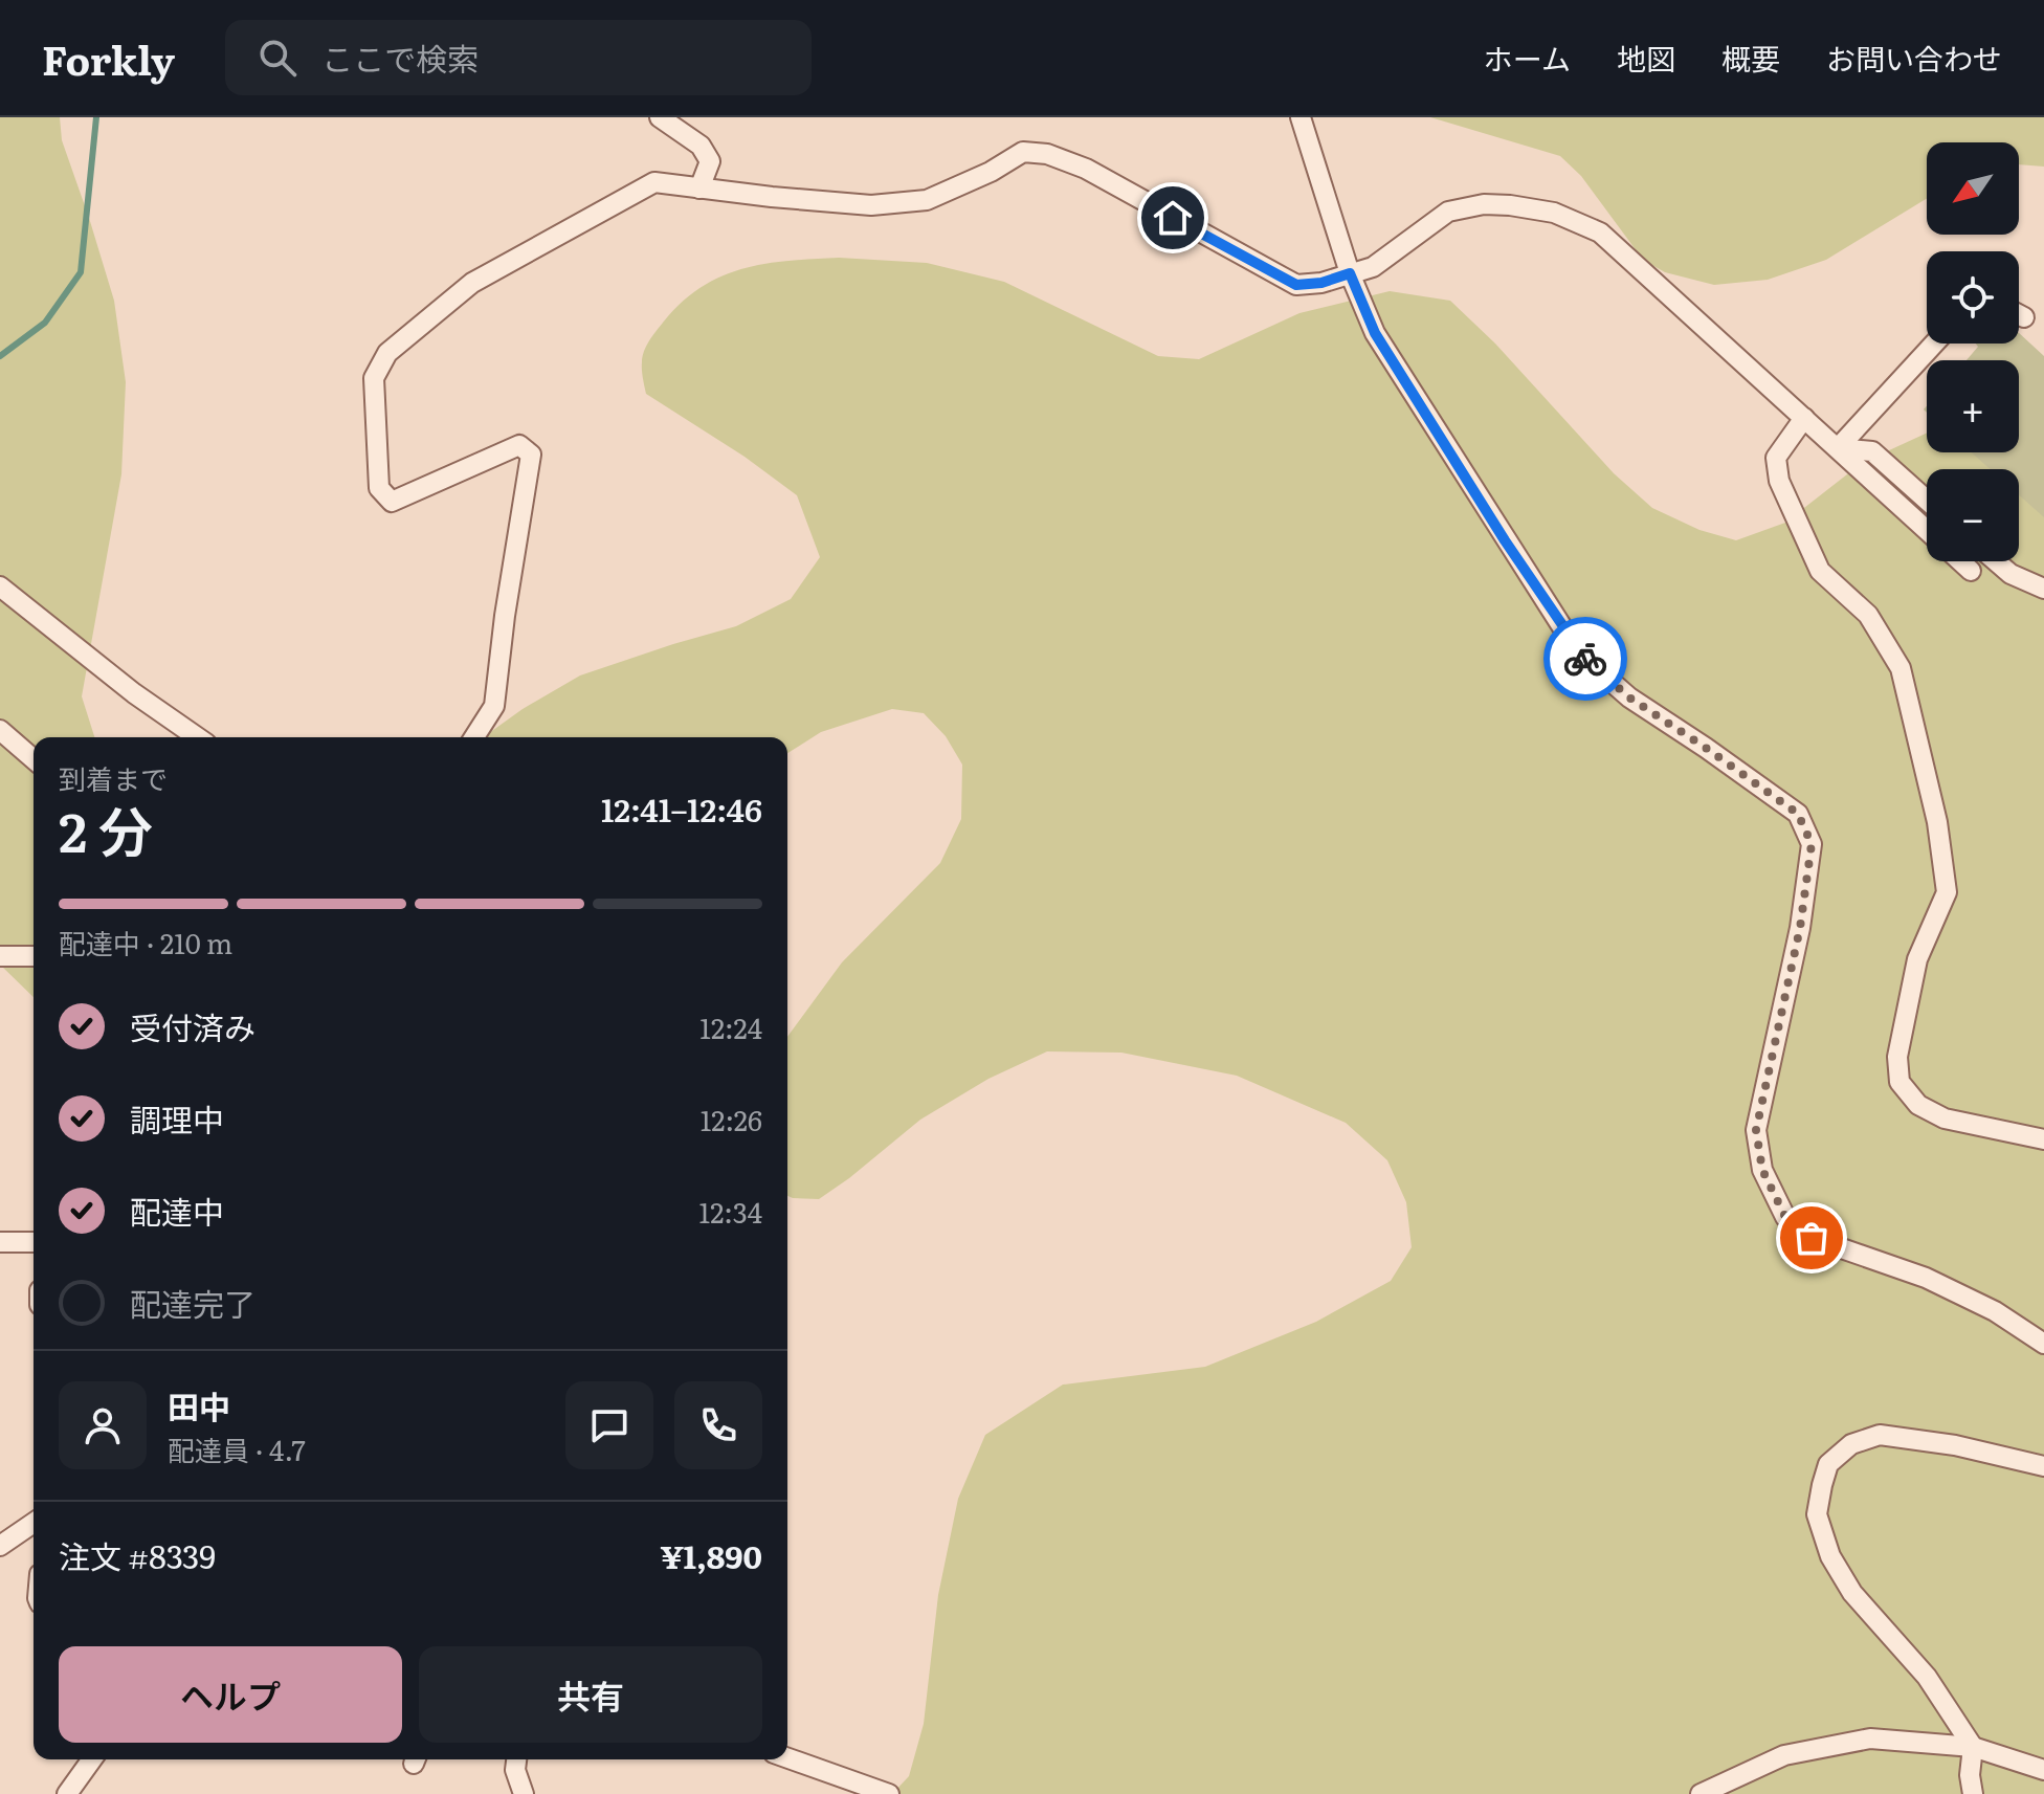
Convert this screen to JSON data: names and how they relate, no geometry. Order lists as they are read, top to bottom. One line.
{"north":"bottom left","page":{"header":"Forkly","search":"ここで検索","nav":["ホーム","地図","概要","お問い合わせ"],"map_buttons":["+","−"],"heading":["2 分","到着まで","12:41–12:46"],"panel":["田中","配達員 · 4.7","注文 #8339","¥1,890"],"bar":"配達中 · 210 m","list":[["受付済み","12:24"],["調理中","12:26"],["配達中","12:34"],"配達完了"],"buttons":["ヘルプ","共有"]}}
